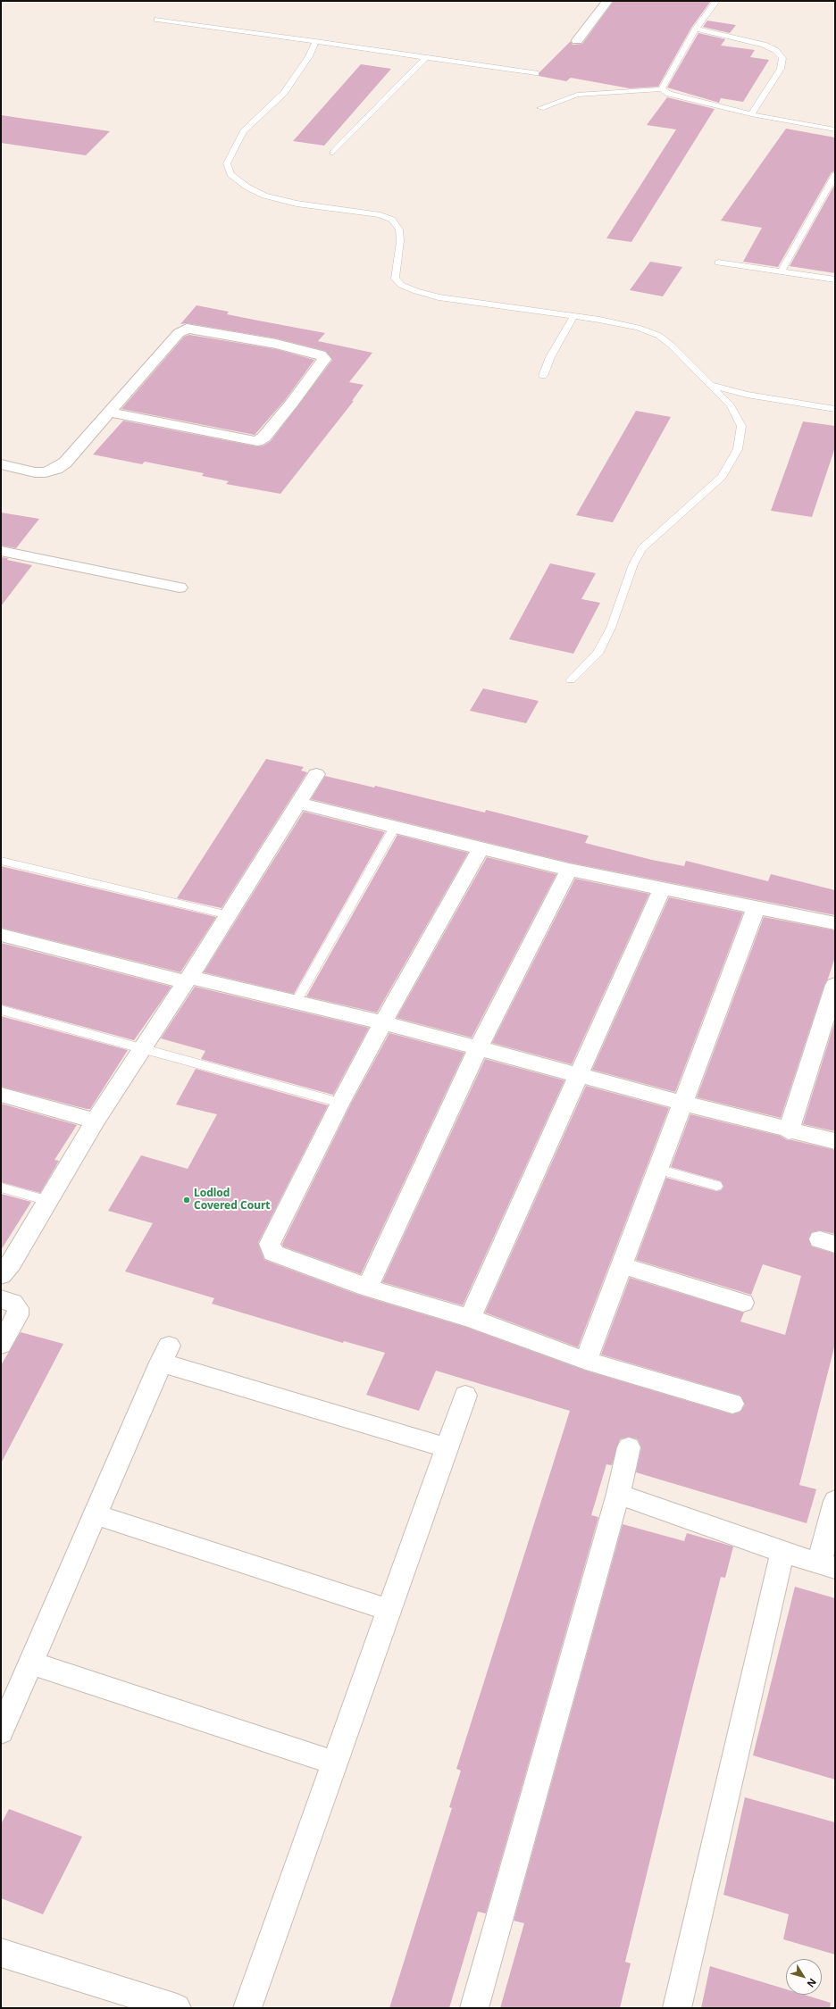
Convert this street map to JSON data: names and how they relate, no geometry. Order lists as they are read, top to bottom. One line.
{"places":["Lodlod Covered Court"],"north":"bottom right"}
